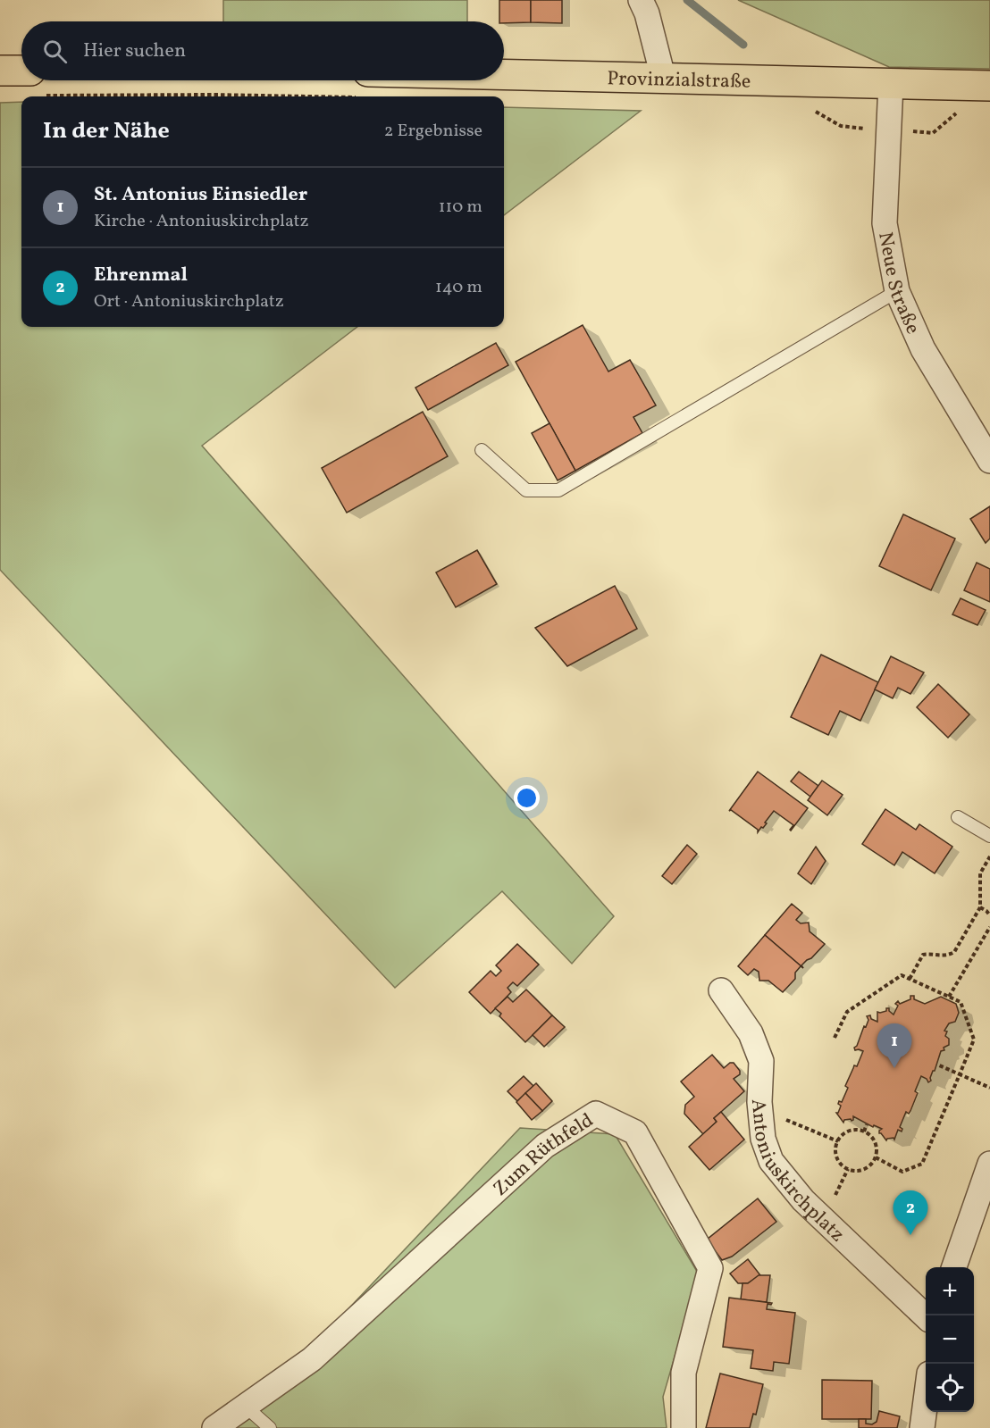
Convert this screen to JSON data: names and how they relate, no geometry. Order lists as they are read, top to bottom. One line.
{"streets":{"main road":["Provinzialstraße"],"street":["Neue Straße","Zum Rüthfeld","Antoniuskirchplatz"]},"crossings":[["Provinzialstraße","Neue Straße"]],"page":{"search":"Hier suchen","heading":["In der Nähe","2 Ergebnisse"],"list":[{"mark":"1","name":"St. Antonius Einsiedler","note":"Kirche · Antoniuskirchplatz","value":"110 m"},{"mark":"2","name":"Ehrenmal","note":"Ort · Antoniuskirchplatz","value":"140 m"}],"pins":["1","2"],"map_buttons":["+","−"]}}
